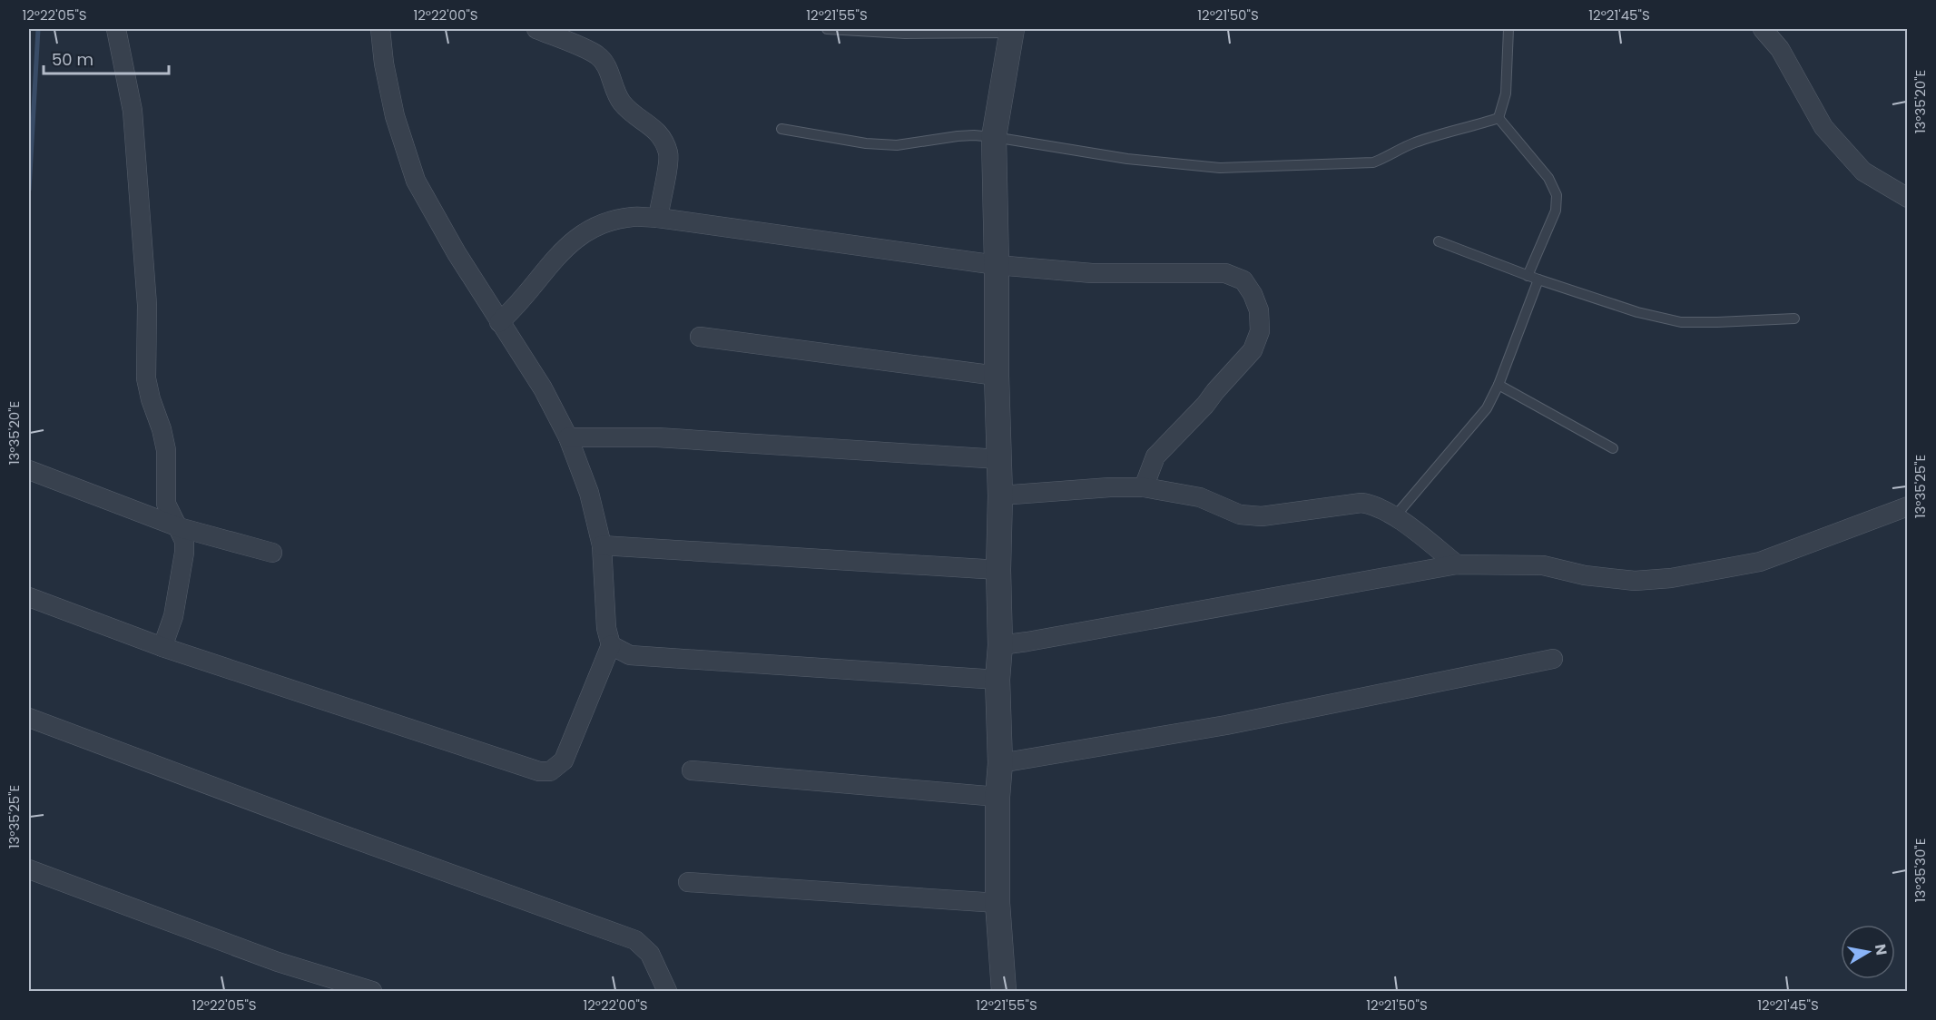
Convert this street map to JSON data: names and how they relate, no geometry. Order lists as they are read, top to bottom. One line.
{"scale_bar":"50 m","north":"right","coordinates":["12°22'05\"S","12°22'00\"S","12°21'55\"S","12°21'50\"S","12°21'45\"S","13°35'20\"E","13°35'25\"E","13°35'30\"E"]}
